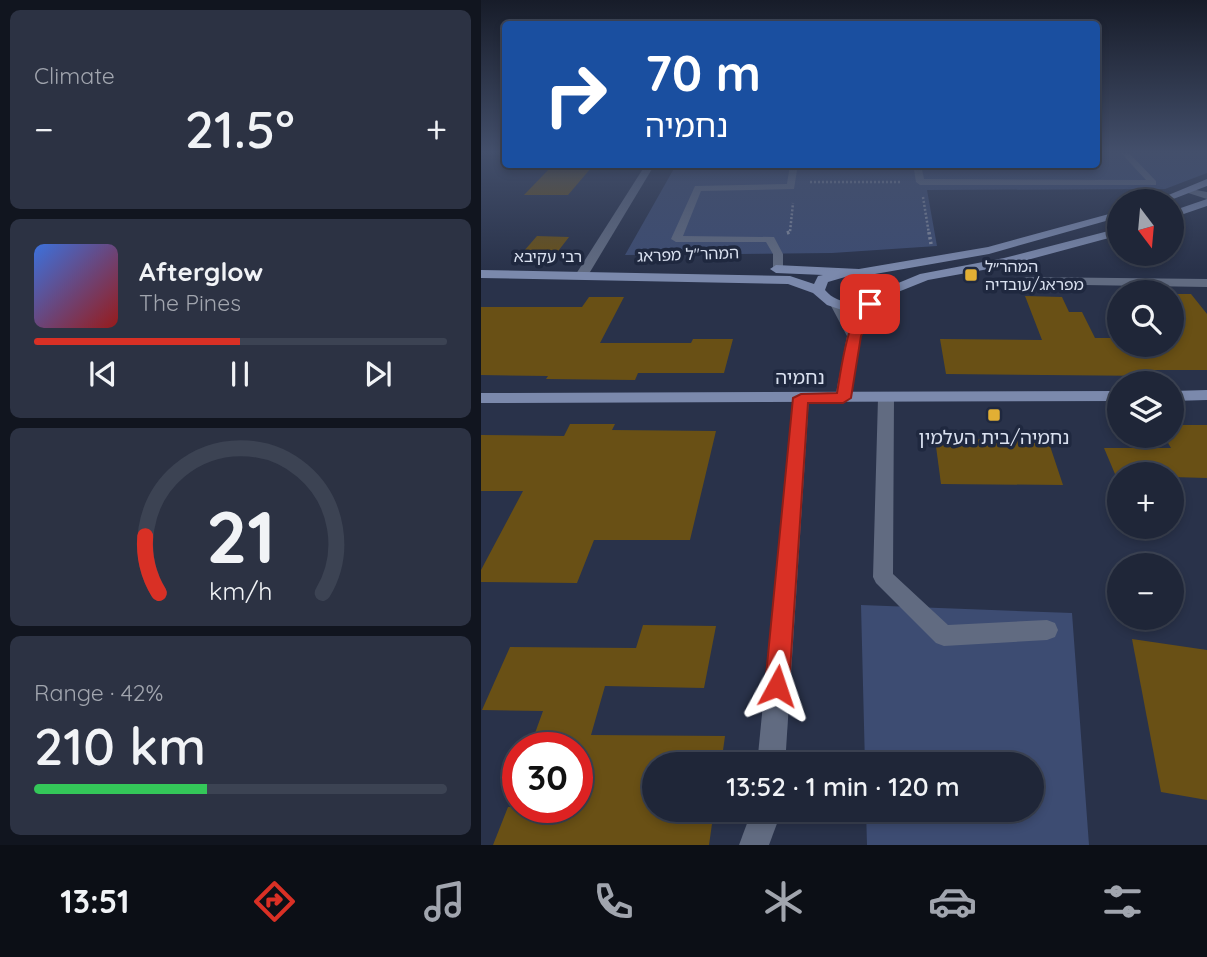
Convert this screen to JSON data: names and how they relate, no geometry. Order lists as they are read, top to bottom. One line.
{"streets":{"street":["המהר\"ל מפראג","רבי עקיבא","נחמיה"]},"crossings":[["המהר\"ל מפראג","רבי עקיבא"]],"places":{"transit":["המהר״ל מפראג/עובדיה","נחמיה/בית העלמין"]},"north":"bottom","page":{"tile":["Climate",["Range · 42%","210 km"]],"turn":["70 m","נחמיה"],"heat":["−","21.5°","+"],"map_buttons":["+","−"],"song":["Afterglow","The Pines"],"limit":"30","trip":"13:52 · 1 min · 120 m","tabs":"13:51","gauge":["21","km/h"]}}
